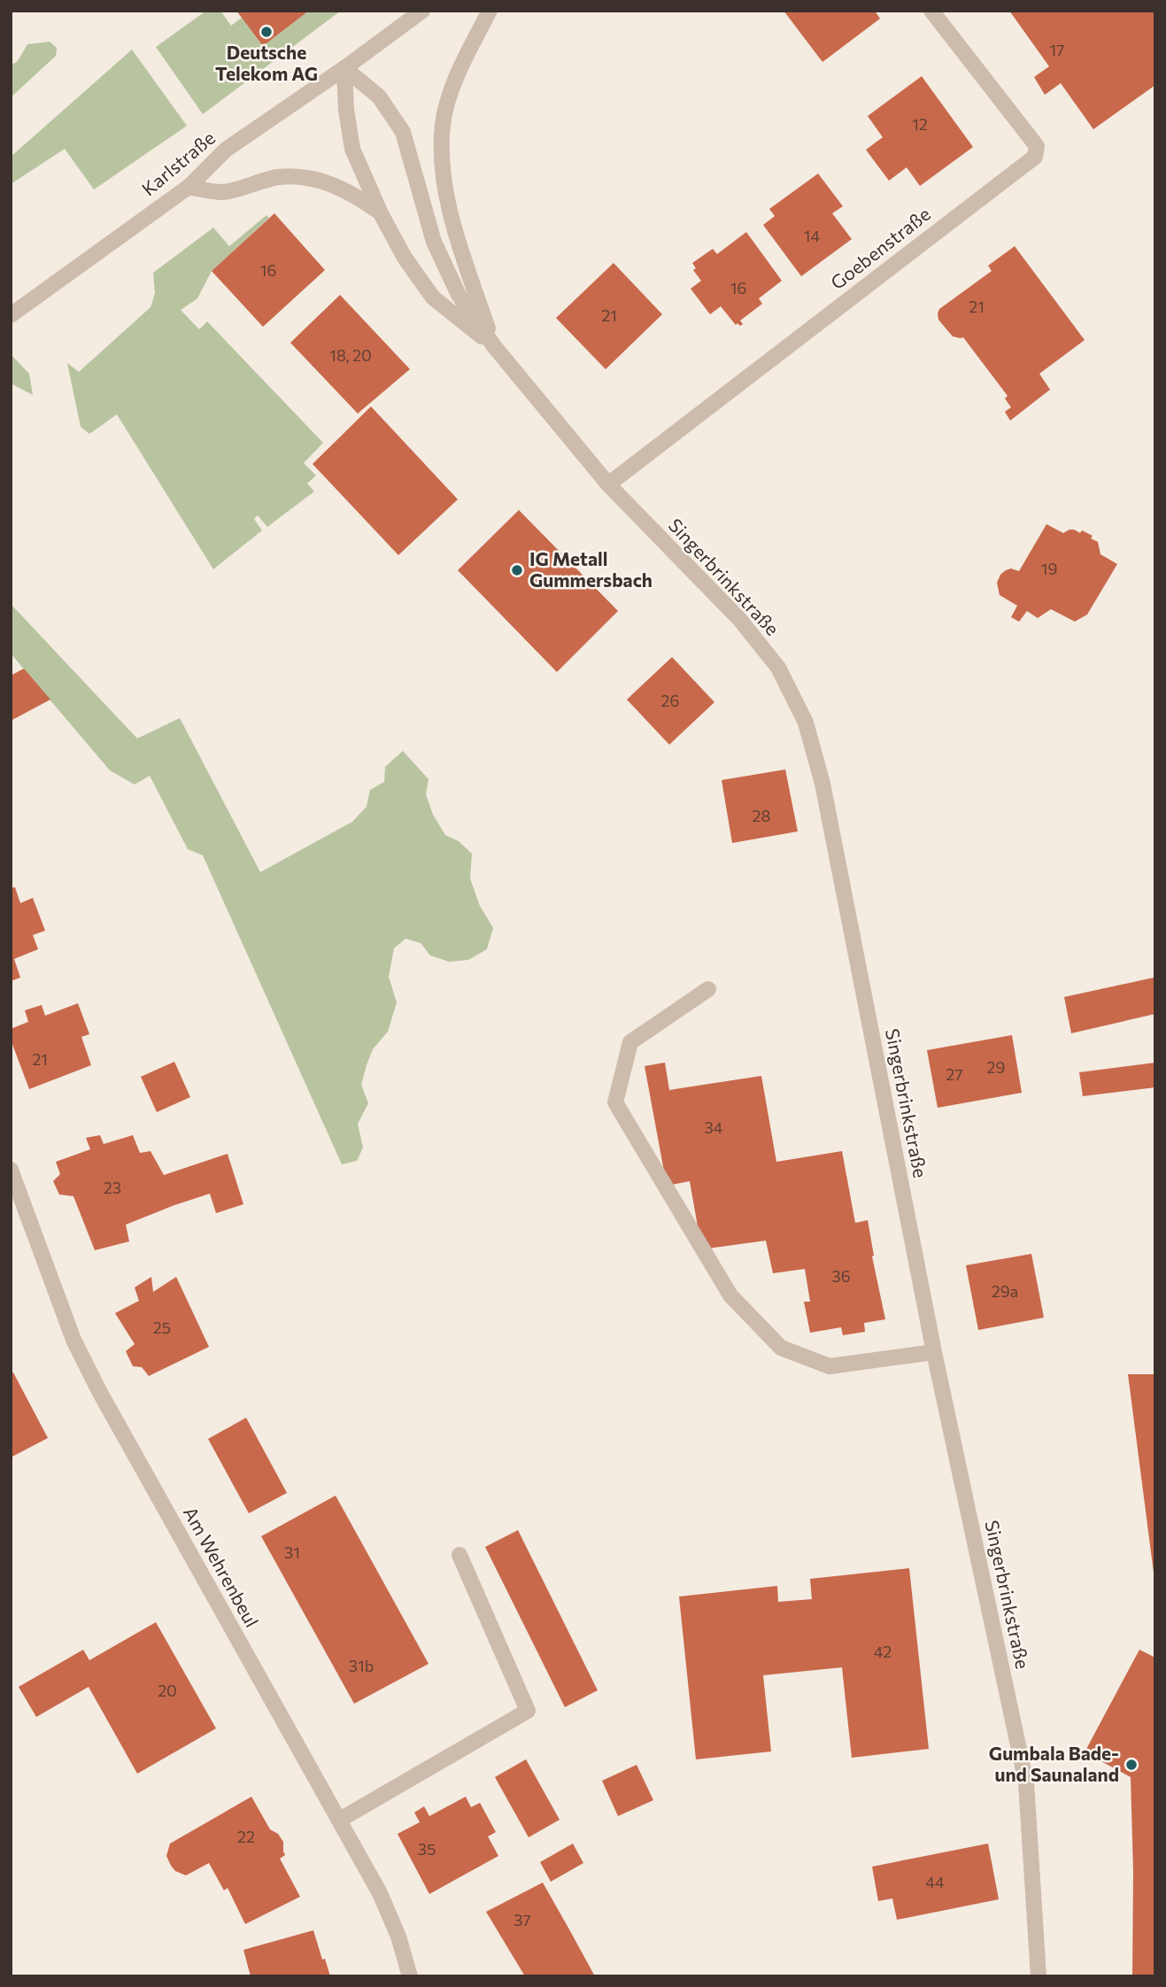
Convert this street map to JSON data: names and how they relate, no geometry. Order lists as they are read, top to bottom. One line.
{"streets":{"street":["Karlstraße","Goebenstraße","Singerbrinkstraße","Am Wehrenbeul"]},"crossings":[["Karlstraße","Singerbrinkstraße"],["Goebenstraße","Singerbrinkstraße"]],"places":["Deutsche Telekom AG","IG Metall Gummersbach","Gumbala Bade- und Saunaland"],"house_numbers":["17","12","14","16","16","21","21","18, 20","19","26","28","21","29","27","34","23","36","29a","25","31","42","31b","20","22","35","44","37"]}
